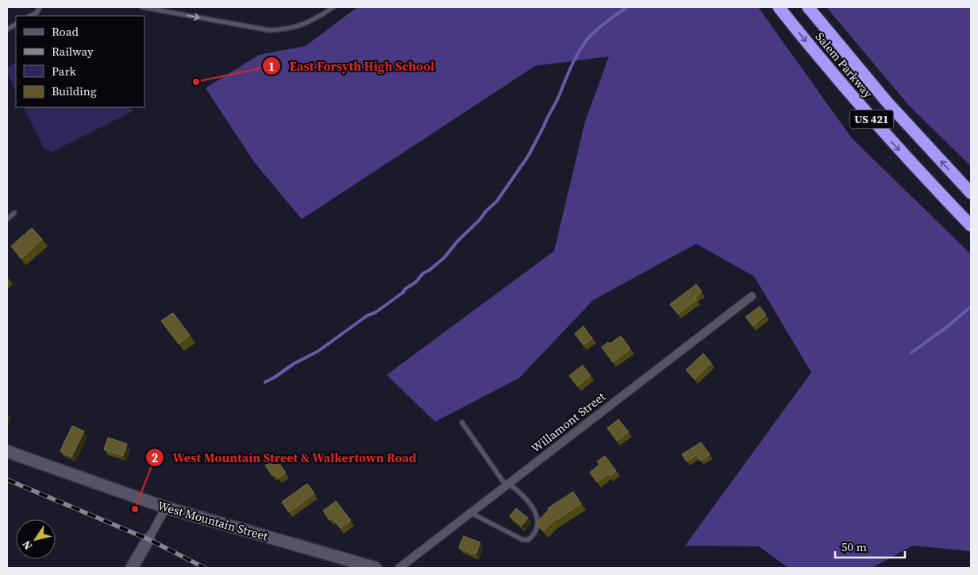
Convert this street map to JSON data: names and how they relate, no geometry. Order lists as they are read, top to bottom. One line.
{"streets":{"highway":["Salem Parkway","US 421"],"main road":["West Mountain Street"],"street":["Willamont Street"]},"places":["East Forsyth High School","West Mountain Street & Walkertown Road"],"legend":["Road","Railway","Park","Building"],"scale_bar":"50 m","north":"bottom left"}
